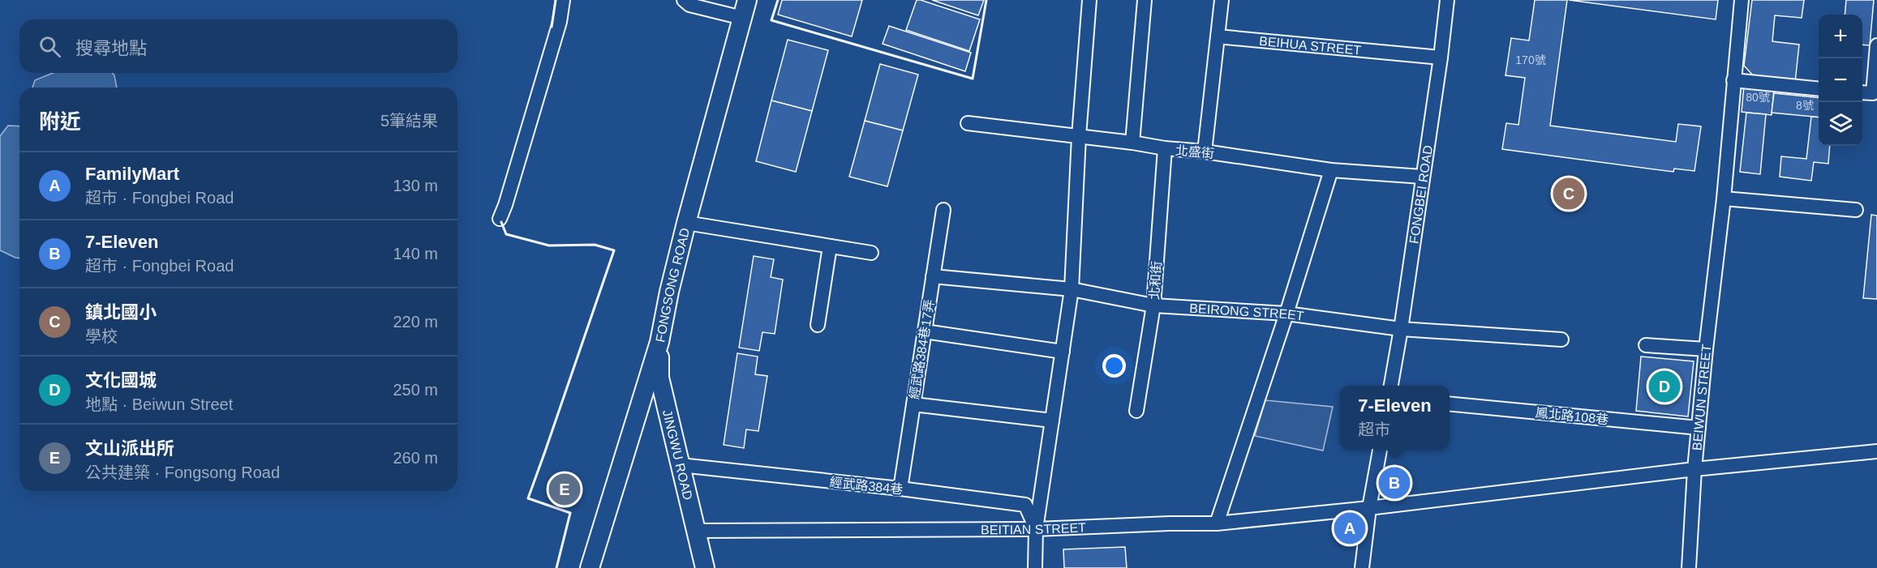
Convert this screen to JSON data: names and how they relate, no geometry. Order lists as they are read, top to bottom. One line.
{"streets":{"main road":["FONGSONG ROAD","JINGWU ROAD"],"street":["BEIHUA STREET","北盛街","FONGBEI ROAD","北和街","BEIRONG STREET","經武路384巷17弄","BEIWUN STREET","鳳北路108巷","經武路384巷","BEITIAN STREET"]},"crossings":[["BEIHUA STREET","FONGBEI ROAD"],["北盛街","FONGBEI ROAD"],["北盛街","北和街"],["FONGBEI ROAD","BEIRONG STREET"],["北和街","BEIRONG STREET"],["FONGSONG ROAD","JINGWU ROAD"],["BEIRONG STREET","經武路384巷17弄"],["經武路384巷17弄","經武路384巷"],["BEIWUN STREET","鳳北路108巷"],["BEIWUN STREET","BEITIAN STREET"],["JINGWU ROAD","經武路384巷"],["JINGWU ROAD","BEITIAN STREET"],["經武路384巷","BEITIAN STREET"]],"house_numbers":["170號","80號","8號"],"page":{"map_buttons":["+","−"],"search":"搜尋地點","heading":["附近","5筆結果"],"list":[{"mark":"A","name":"FamilyMart","note":"超市 · Fongbei Road","value":"130 m"},{"mark":"B","name":"7-Eleven","note":"超市 · Fongbei Road","value":"140 m"},{"mark":"C","name":"鎮北國小","note":"學校","value":"220 m"},{"mark":"D","name":"文化國城","note":"地點 · Beiwun Street","value":"250 m"},{"mark":"E","name":"文山派出所","note":"公共建築 · Fongsong Road","value":"260 m"}],"pins":["C","D","B","E","A"],"popup":["7-Eleven","超市"]}}
